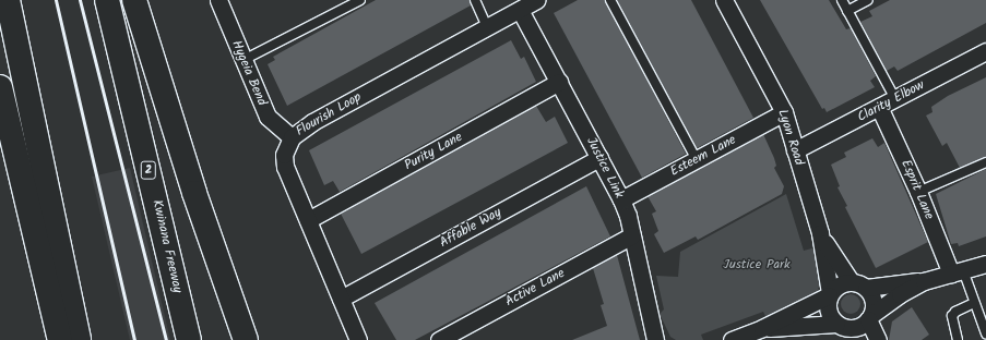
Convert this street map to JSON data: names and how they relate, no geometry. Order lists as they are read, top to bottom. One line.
{"streets":{"highway":["2","Kwinana Freeway"],"street":["Hygeia Bend","Clarity Elbow","Flourish Loop","Lyon Road","Purity Lane","Esteem Lane","Justice Link","Esprit Lane","Affable Way","Active Lane"]},"crossings":[["Hygeia Bend","Flourish Loop"],["Clarity Elbow","Lyon Road"],["Clarity Elbow","Esprit Lane"],["Flourish Loop","Purity Lane"],["Flourish Loop","Justice Link"],["Flourish Loop","Affable Way"],["Lyon Road","Esteem Lane"],["Purity Lane","Justice Link"],["Esteem Lane","Justice Link"],["Justice Link","Affable Way"],["Justice Link","Active Lane"]],"parks":["Justice Park"]}
